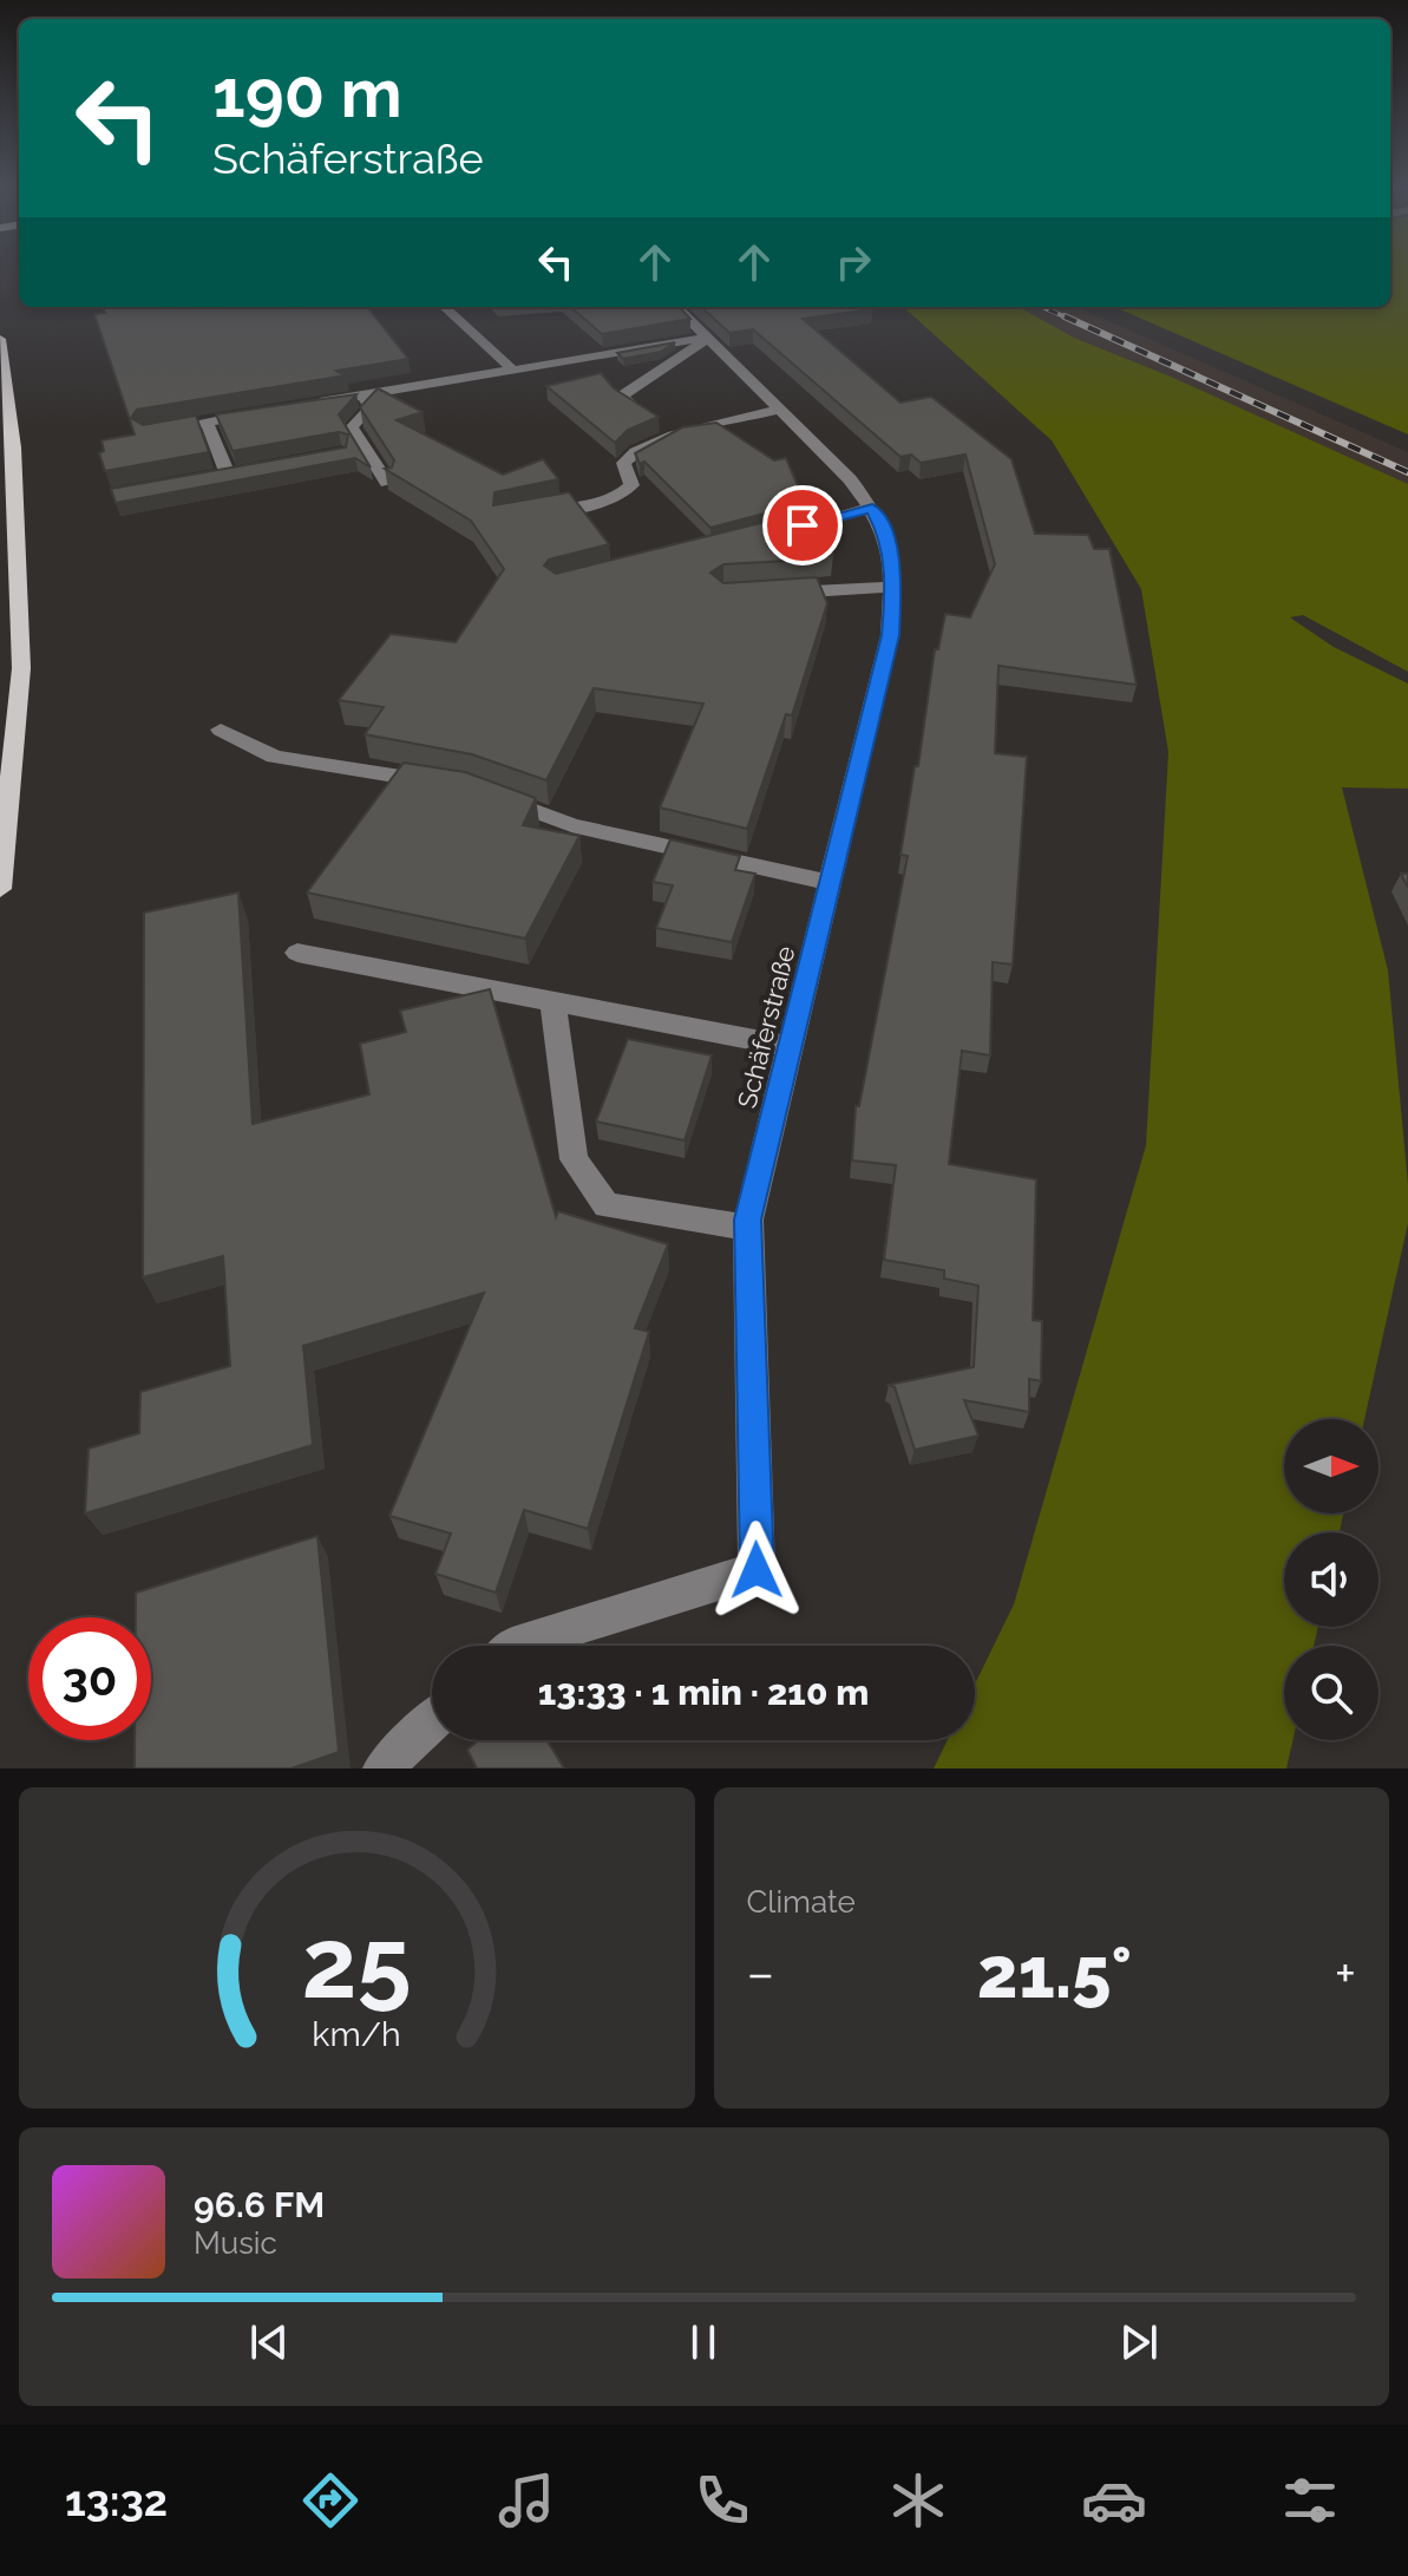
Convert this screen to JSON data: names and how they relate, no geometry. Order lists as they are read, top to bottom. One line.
{"streets":{"street":["Schäferstraße"]},"north":"right","page":{"turn":["190 m","Schäferstraße"],"limit":"30","trip":"13:33 · 1 min · 210 m","tile":"Climate","heat":["−","21.5°","+"],"song":["96.6 FM","Music"],"tabs":"13:32","gauge":["25","km/h"]}}
